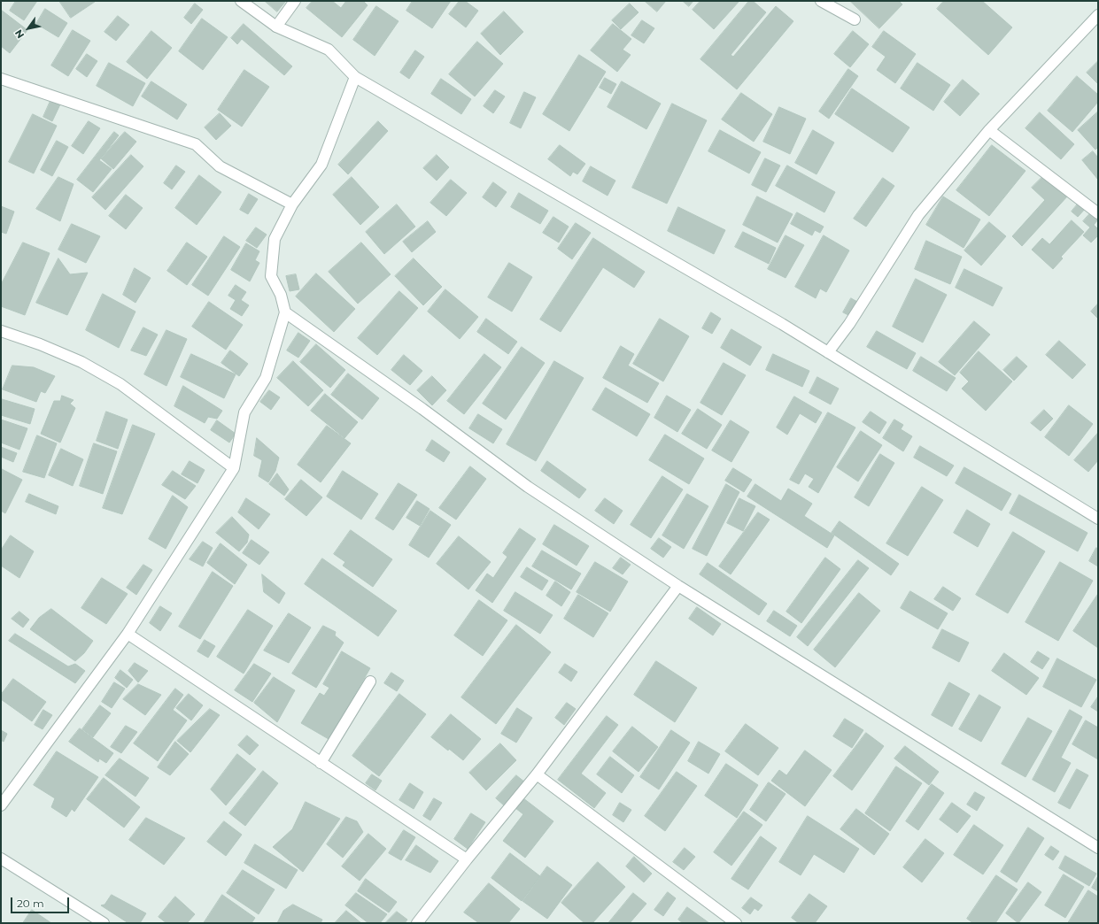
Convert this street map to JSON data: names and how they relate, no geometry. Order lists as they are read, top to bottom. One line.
{"scale_bar":"20 m","north":"bottom left"}
